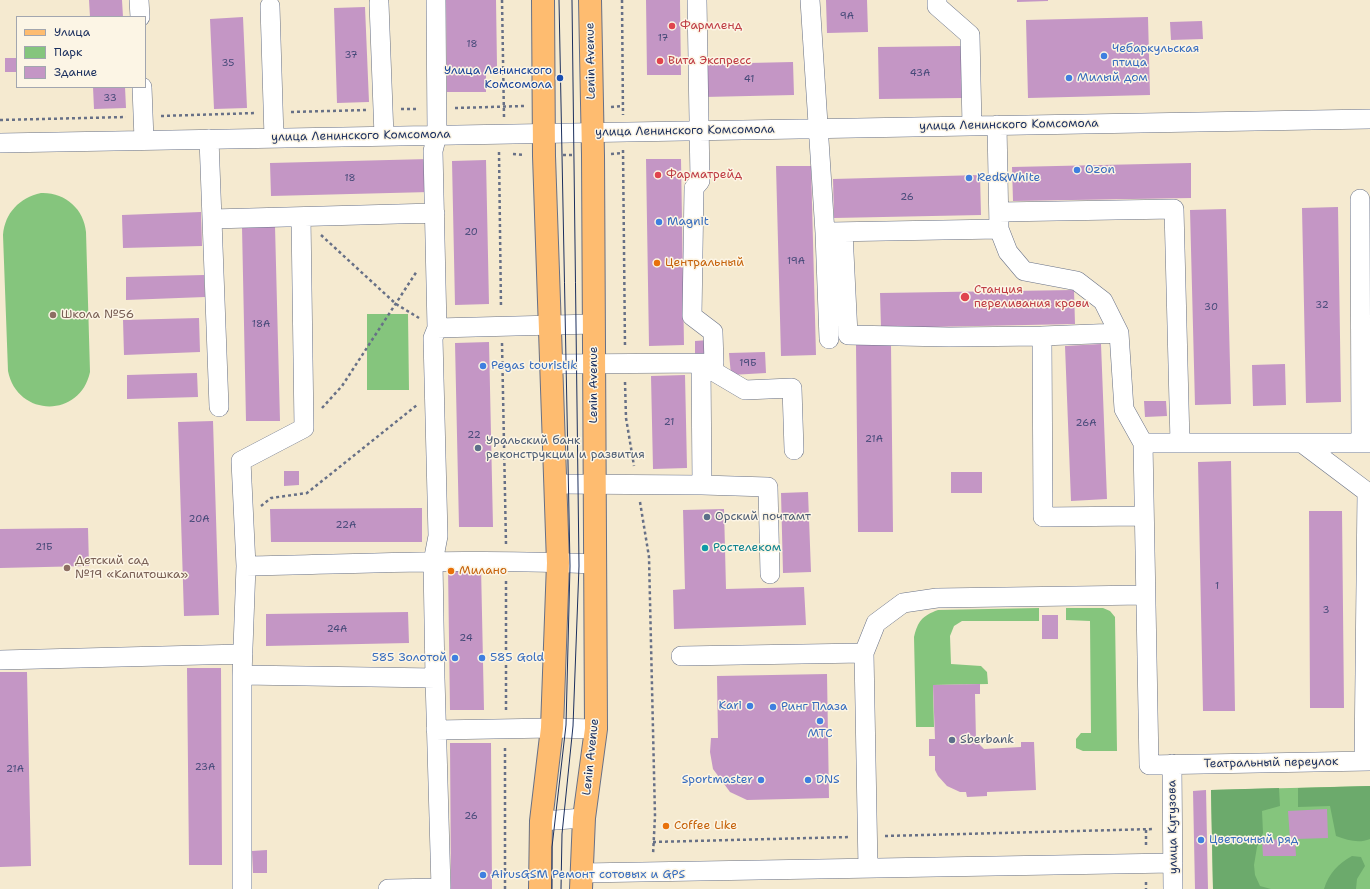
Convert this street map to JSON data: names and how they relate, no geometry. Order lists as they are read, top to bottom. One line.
{"streets":{"main road":["Lenin Avenue"],"street":["улица Ленинского Комсомола","Театральный переулок","улица Кутузова"]},"crossings":[["Lenin Avenue","улица Ленинского Комсомола"],["Театральный переулок","улица Кутузова"]],"places":["Фармленд","Чебаркульская птица","Вита Экспресс","Улица Ленинского Комсомола","Милый дом","Ozon","Фарматрейд","Red&White","Magnit","Центральный","Станция переливания крови","Школа №56","Pegas touristik","Уральский банк реконструкции и развития","Орский почтамт","Ростелеком","Детский сад №19 «Капитошка»","Милано","585 Золотой","585 Gold","Kari","Ринг Плаза","МТС","Sberbank","Sportmaster","DNS","Coffee Like","Цветочный ряд","AirusGSM Ремонт сотовых и GPS"],"house_numbers":["9А","17","18","37","35","43А","41","33","18","26","20","19А","32","30","18А","19Б","21","26А","22","21А","20А","22А","21Б","1","3","24А","24","23А","21А","26"],"legend":["Улица","Парк","Здание"]}
